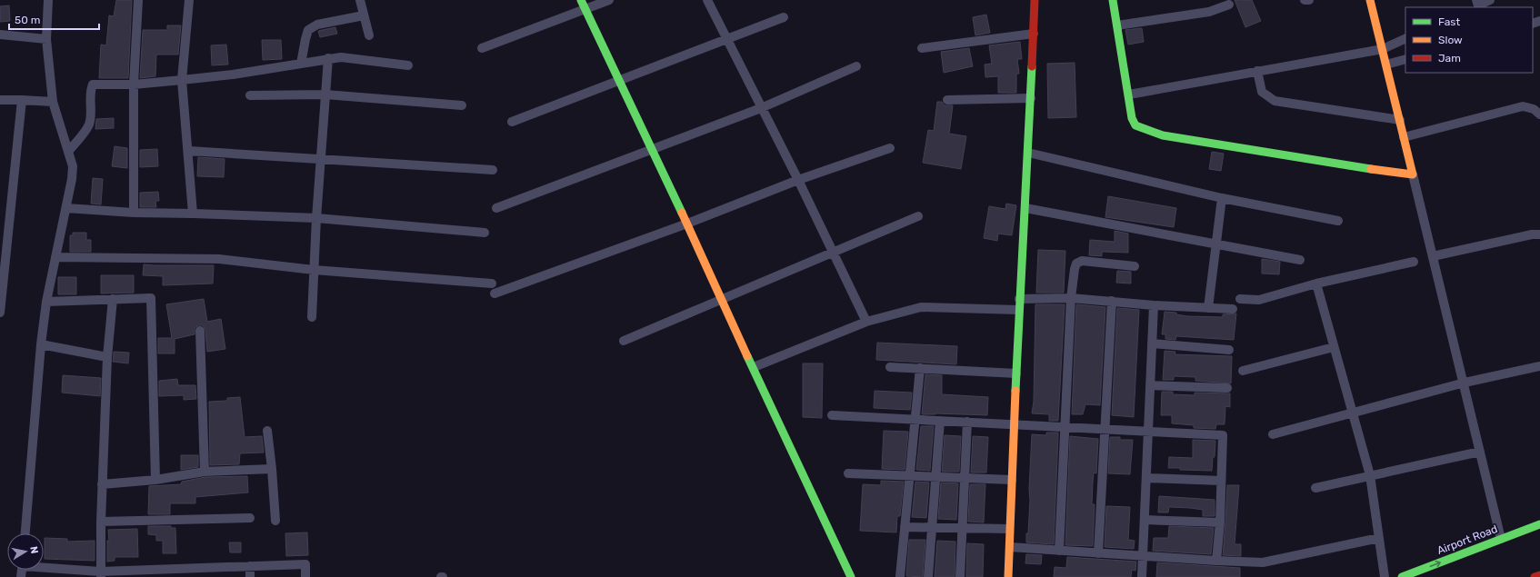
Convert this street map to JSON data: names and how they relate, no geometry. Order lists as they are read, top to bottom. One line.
{"streets":{"street":["Airport Road"]},"one_way":["Airport Road"],"legend":["Fast","Slow","Jam"],"scale_bar":"50 m","north":"right"}
